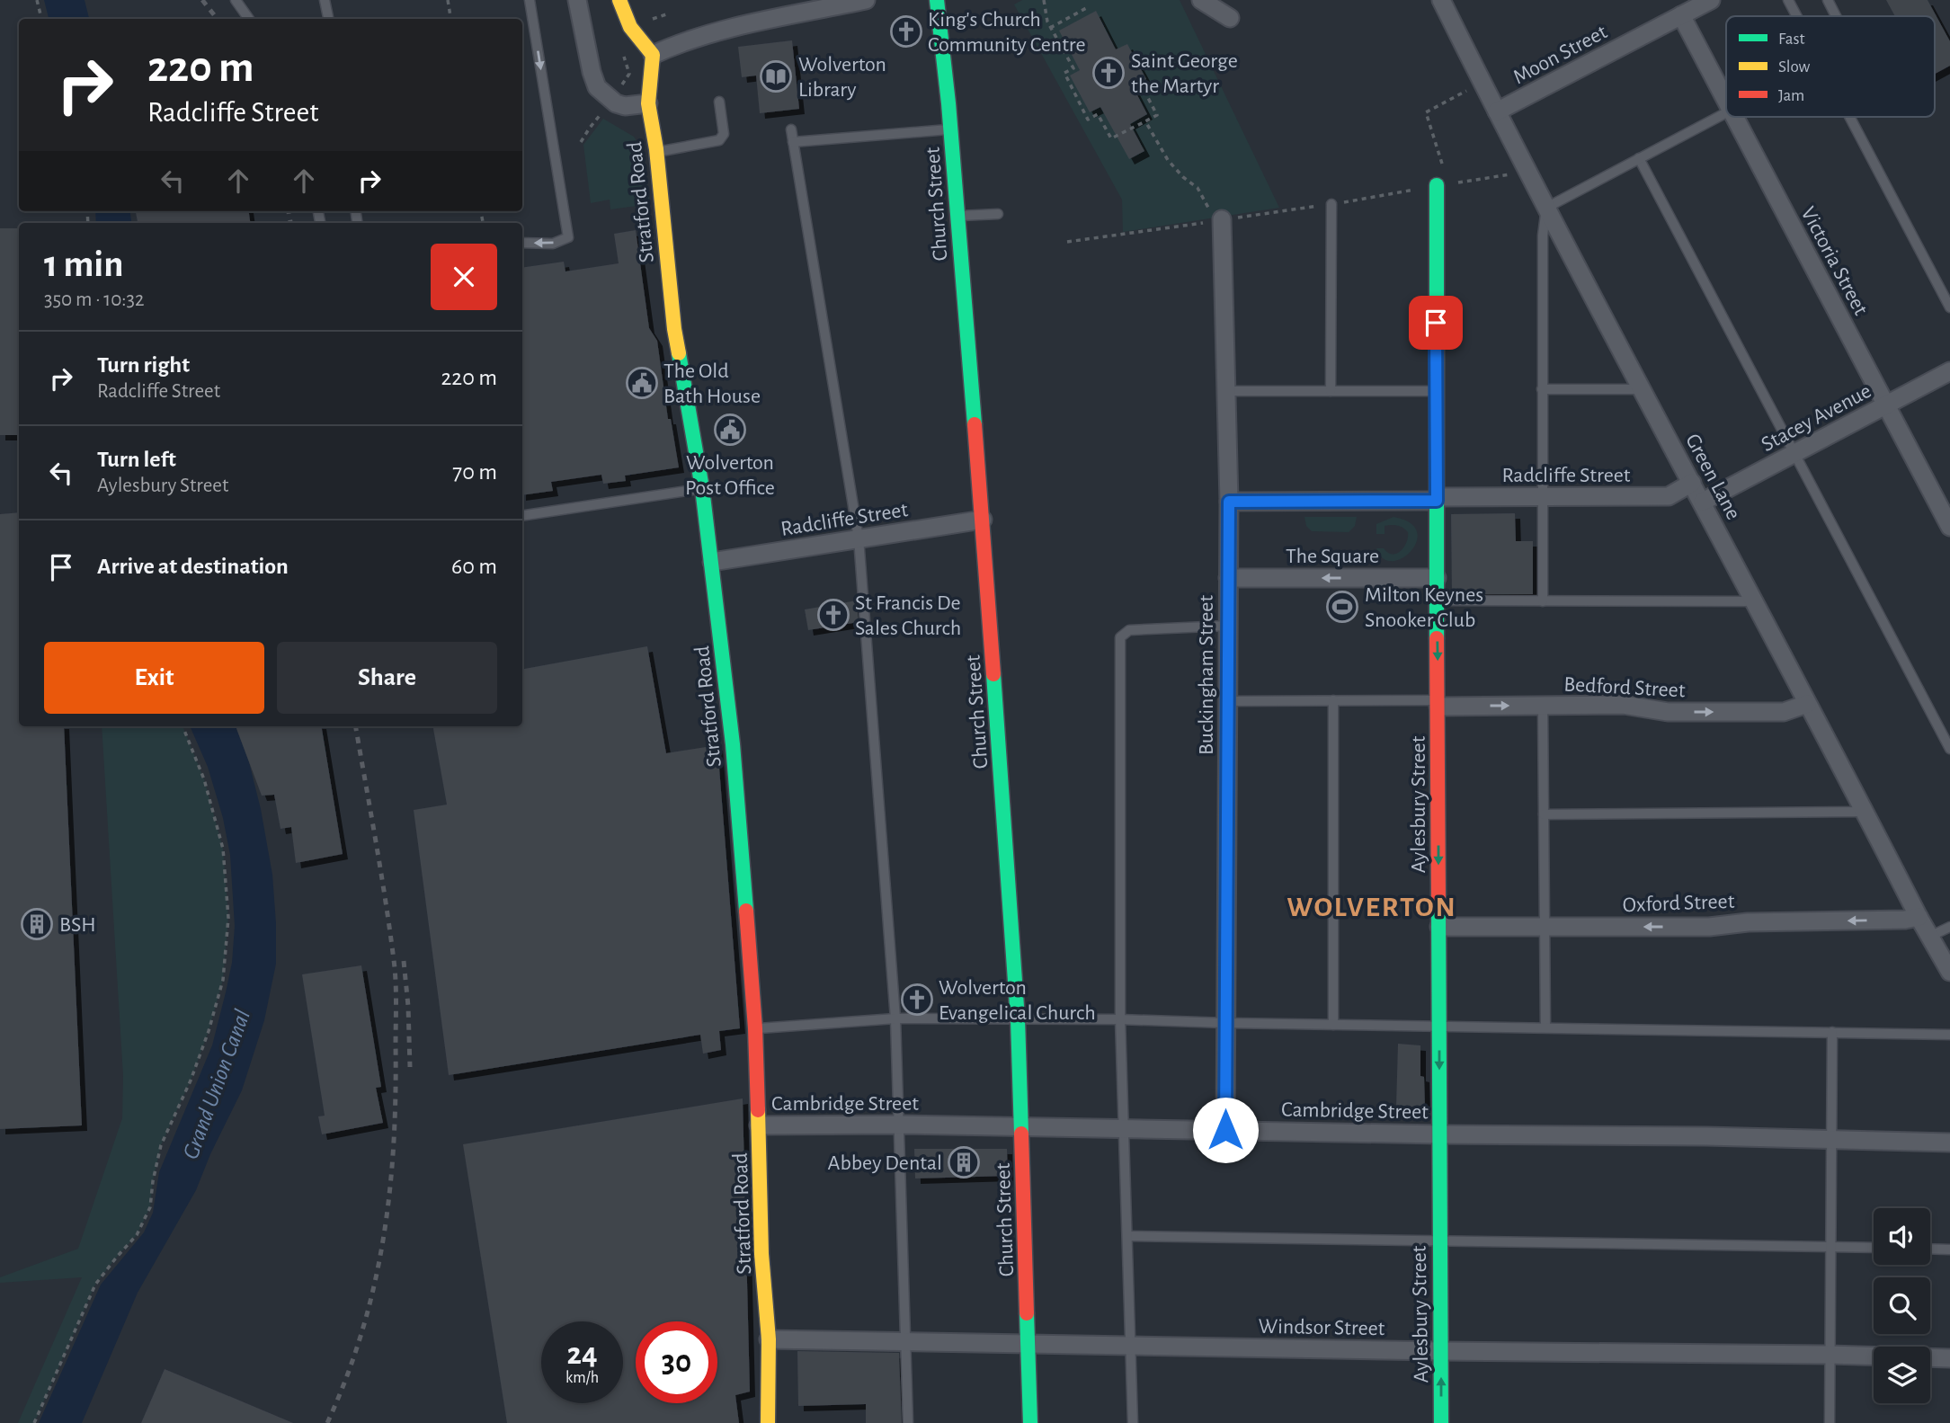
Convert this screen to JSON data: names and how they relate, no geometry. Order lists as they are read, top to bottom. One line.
{"streets":{"street":["Moon Street","Stratford Road","Church Street","Victoria Street","Stacey Avenue","Radcliffe Street","Green Lane","The Square","Buckingham Street","Bedford Street","Aylesbury Street","Oxford Street","Cambridge Street","Windsor Street"]},"crossings":[["Moon Street","Victoria Street"],["Moon Street","Green Lane"],["Stratford Road","Radcliffe Street"],["Stratford Road","Cambridge Street"],["Stratford Road","Windsor Street"],["Church Street","Radcliffe Street"],["Church Street","Cambridge Street"],["Church Street","Windsor Street"],["Victoria Street","Stacey Avenue"],["Stacey Avenue","Green Lane"],["Radcliffe Street","Green Lane"],["Radcliffe Street","Buckingham Street"],["Radcliffe Street","Aylesbury Street"],["Green Lane","Bedford Street"],["Green Lane","Oxford Street"],["The Square","Buckingham Street"],["The Square","Aylesbury Street"],["Buckingham Street","Cambridge Street"],["Bedford Street","Aylesbury Street"],["Aylesbury Street","Oxford Street"],["Aylesbury Street","Cambridge Street"],["Aylesbury Street","Windsor Street"]],"one_way":["The Square","Bedford Street","Oxford Street"],"districts":["WOLVERTON"],"water":["Grand Union Canal"],"places":{"church":["King's Church Community Centre","Saint George the Martyr","St Francis De Sales Church","Wolverton Evangelical Church"],"library":["Wolverton Library"],"public building":["The Old Bath House","Wolverton Post Office"],"sports":["Milton Keynes Snooker Club"],"building":["BSH","Abbey Dental"]},"legend":["Fast","Slow","Jam"],"page":{"turn":["220 m","Radcliffe Street"],"heading":["1 min","350 m · 10:32"],"list":[{"name":"Turn right","note":"Radcliffe Street","value":"220 m"},{"name":"Turn left","note":"Aylesbury Street","value":"70 m"},{"name":"Arrive at destination","value":"60 m"}],"buttons":["Exit","Share"],"speed":"24 km/h","limit":"30"}}
